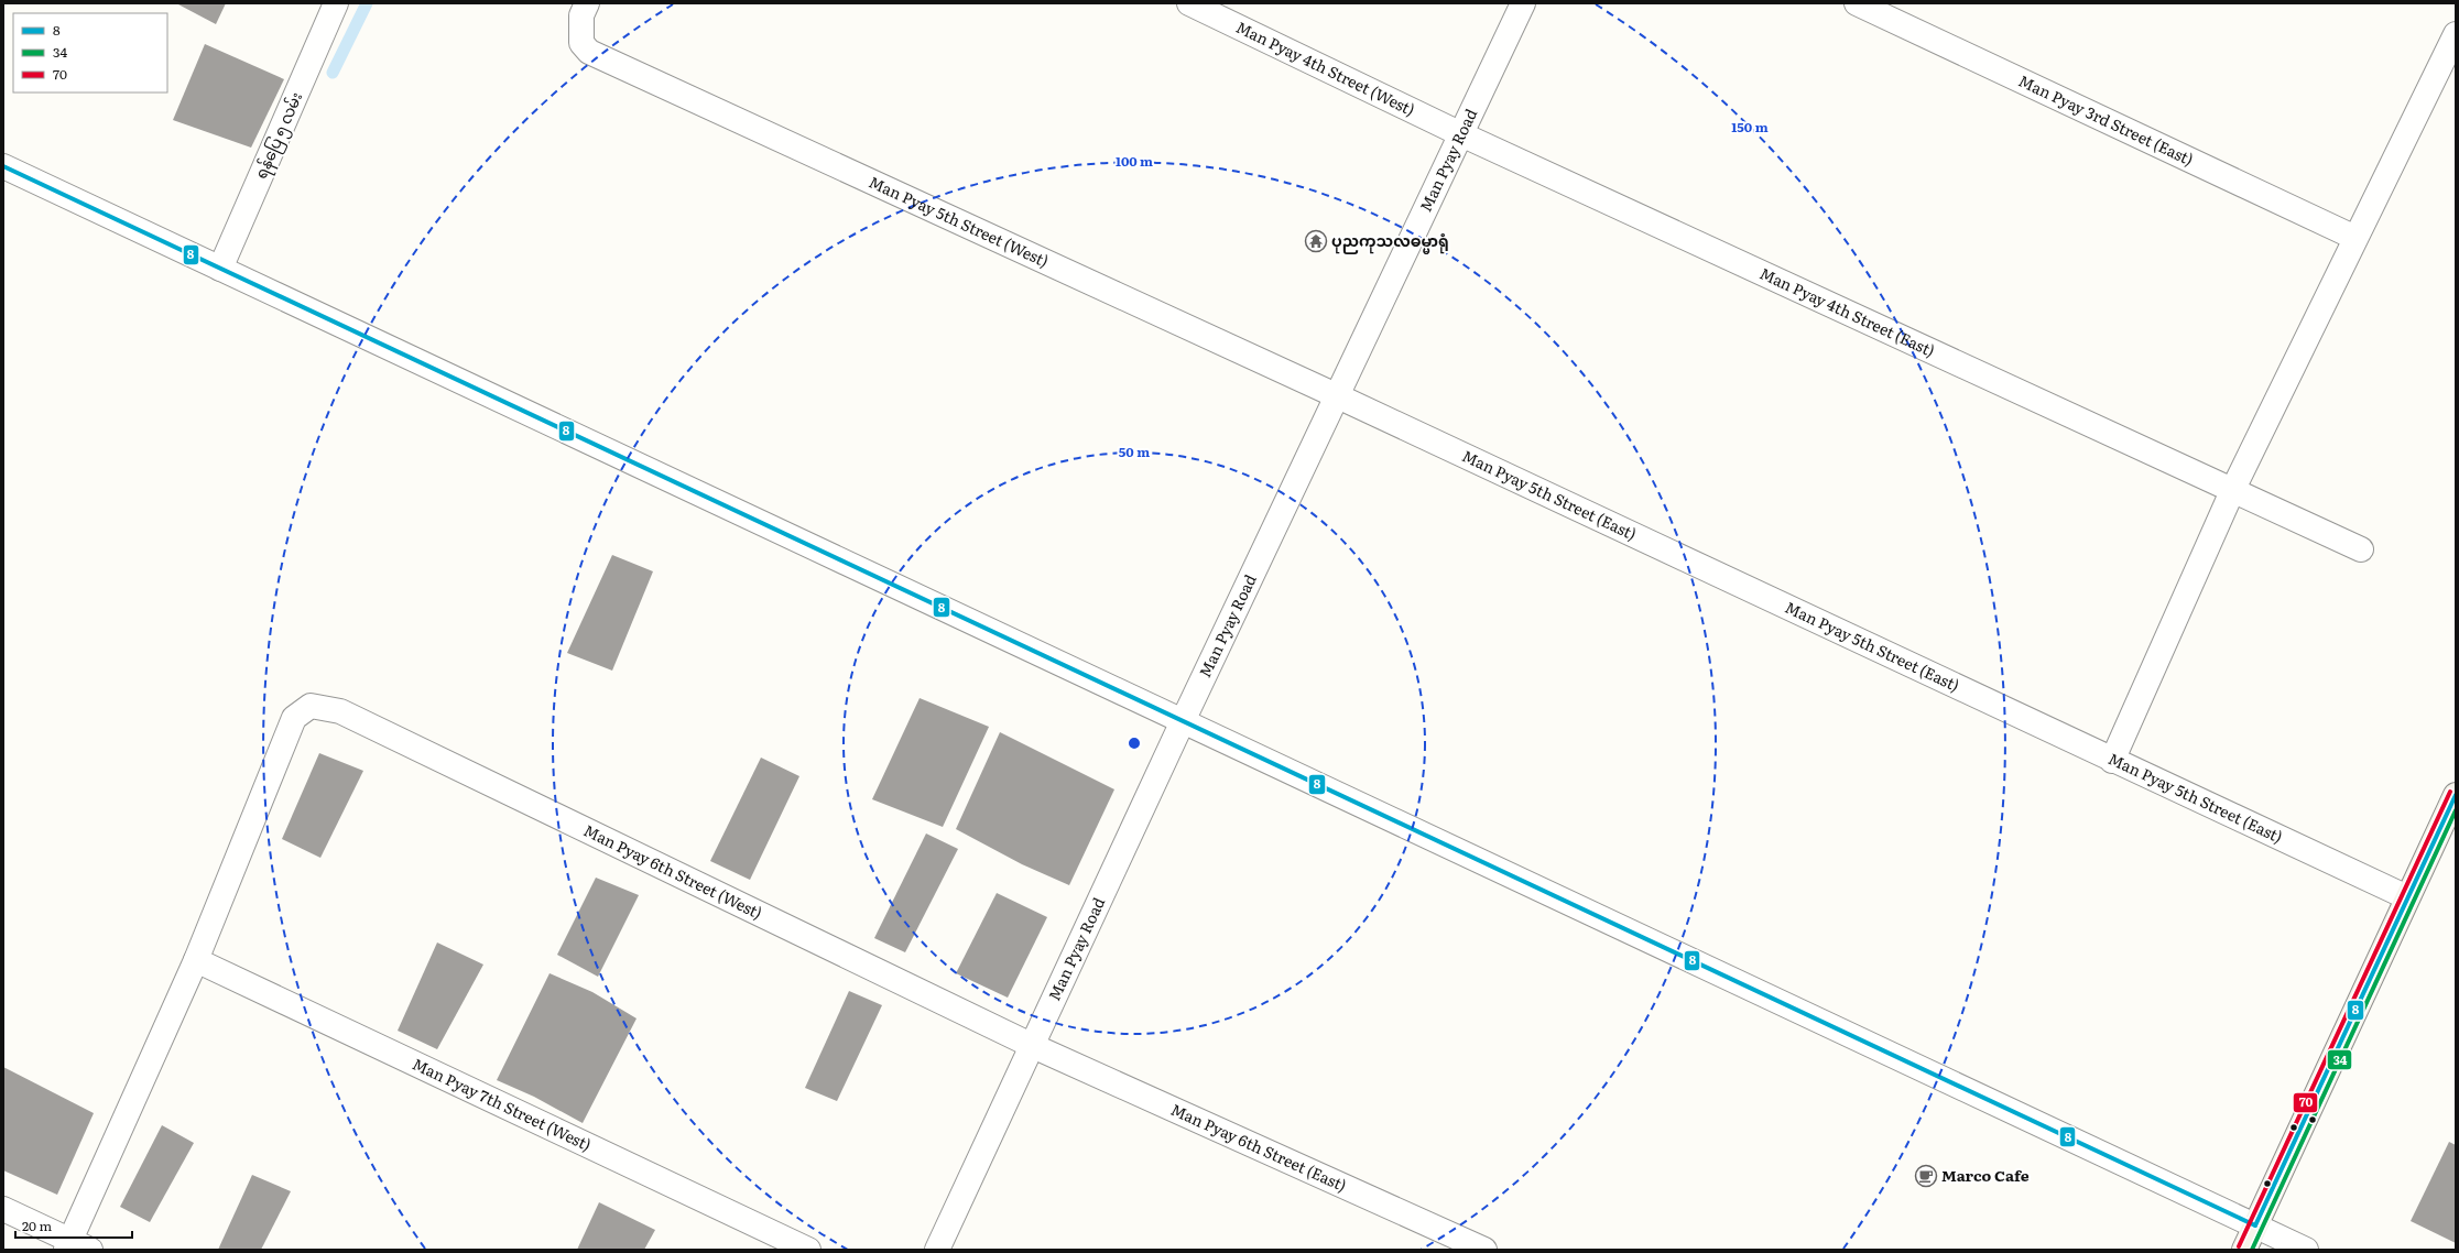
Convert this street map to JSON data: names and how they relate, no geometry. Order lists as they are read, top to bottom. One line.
{"streets":{"street":["Man Pyay 4th Street (West)","Man Pyay 3rd Street (East)","ရန်ပြေ ၅ လမ်း","Man Pyay Road","Man Pyay 5th Street (West)","Man Pyay 4th Street (East)","Man Pyay 5th Street (East)","Man Pyay 6th Street (West)","Man Pyay 7th Street (West)","Man Pyay 6th Street (East)"]},"crossings":[["Man Pyay 4th Street (West)","Man Pyay Road"],["Man Pyay 4th Street (West)","Man Pyay 4th Street (East)"],["Man Pyay Road","Man Pyay 5th Street (West)"],["Man Pyay Road","Man Pyay 4th Street (East)"],["Man Pyay Road","Man Pyay 5th Street (East)"],["Man Pyay Road","Man Pyay 6th Street (West)"],["Man Pyay Road","Man Pyay 6th Street (East)"],["Man Pyay 5th Street (West)","Man Pyay 5th Street (East)"],["Man Pyay 6th Street (West)","Man Pyay 7th Street (West)"],["Man Pyay 6th Street (West)","Man Pyay 6th Street (East)"]],"places":{"temple":["ပုညကုသလဓမ္မာရုံ"],"cafe":["Marco Cafe"]},"lines":["transit line 8","transit line 70","transit line 34"],"legend":["8","34","70"],"scale_bar":"20 m","rings":["150 m","100 m","50 m"]}
